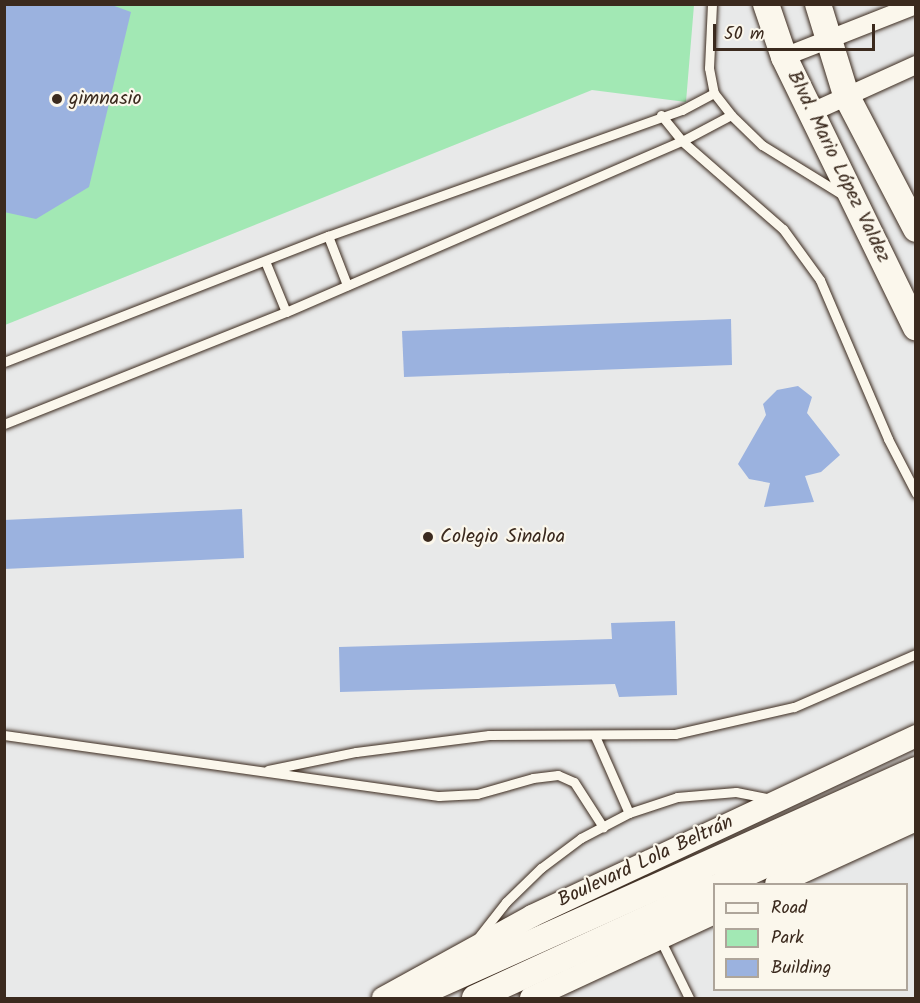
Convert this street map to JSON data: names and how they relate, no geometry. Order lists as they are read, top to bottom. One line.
{"streets":{"main road":["Blvd. Mario López Valdez","Boulevard Lola Beltrán"]},"places":["gimnasio","Colegio Sinaloa"],"legend":["Road","Park","Building"],"scale_bar":"50 m"}
